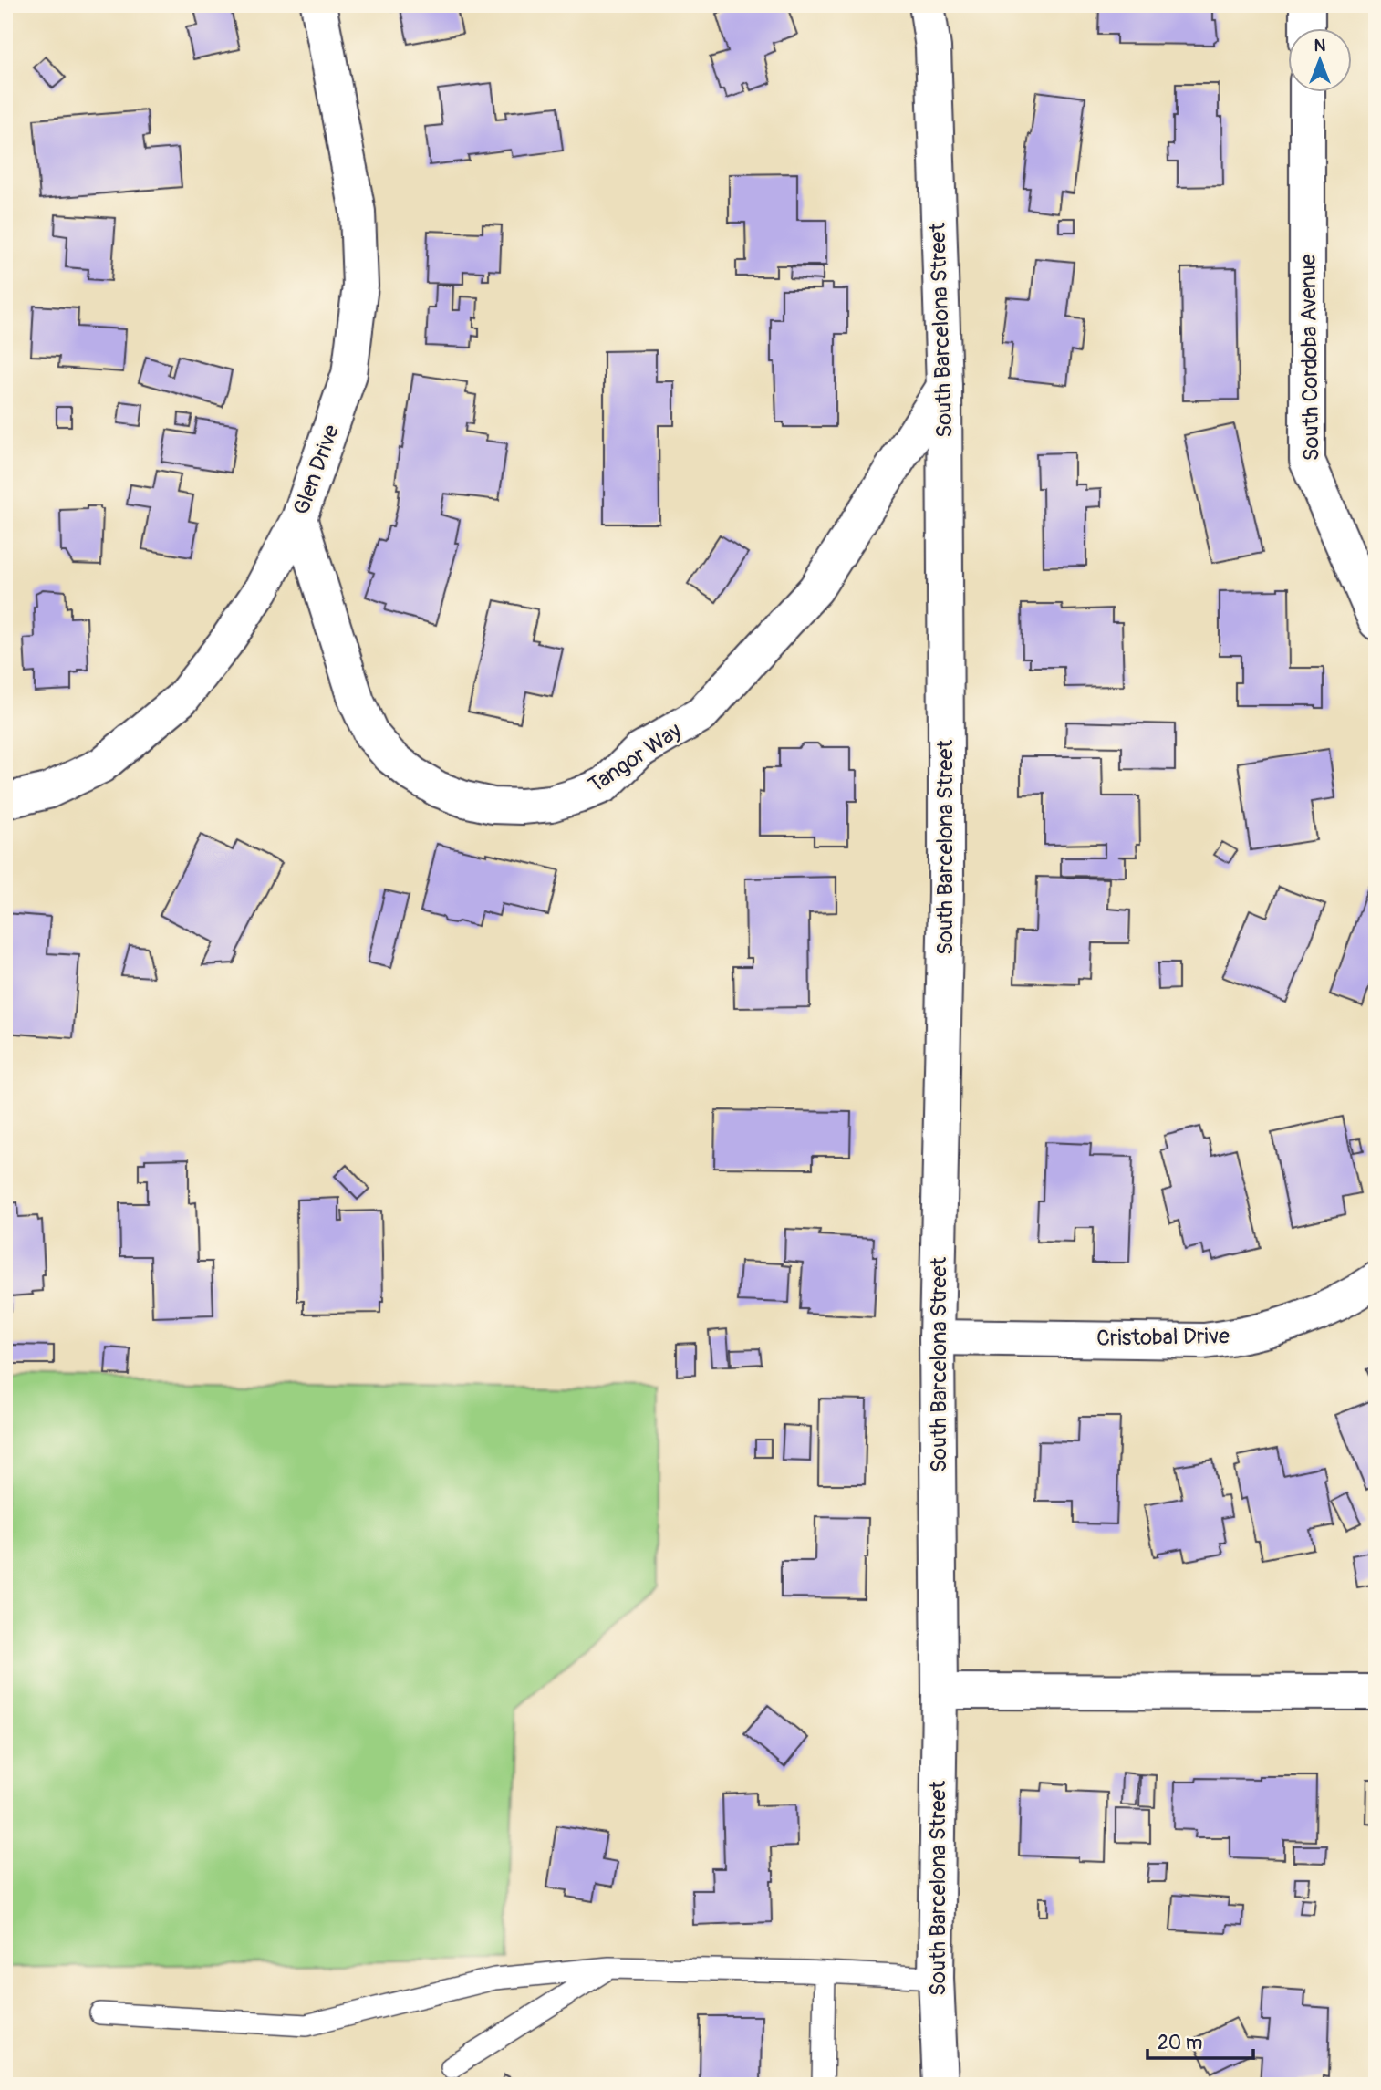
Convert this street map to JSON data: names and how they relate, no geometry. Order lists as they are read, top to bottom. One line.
{"streets":{"street":["South Barcelona Street","South Cordoba Avenue","Glen Drive","Tangor Way","Cristobal Drive"]},"crossings":[["South Barcelona Street","Tangor Way"],["South Barcelona Street","Cristobal Drive"],["Glen Drive","Tangor Way"]],"scale_bar":"20 m","north":"top"}
